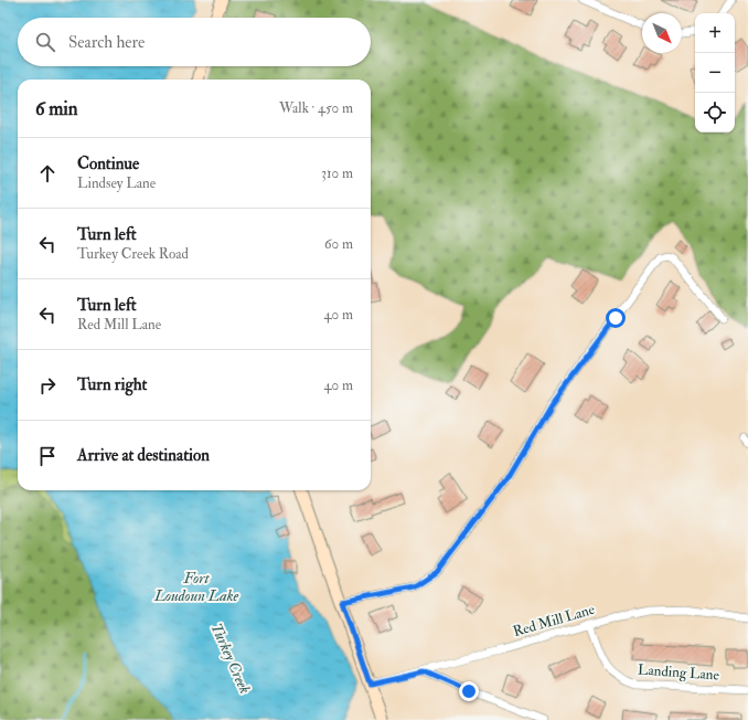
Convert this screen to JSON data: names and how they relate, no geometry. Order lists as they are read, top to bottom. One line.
{"streets":{"street":["Red Mill Lane","Landing Lane"]},"crossings":[["Red Mill Lane","Landing Lane"]],"water":["Fort Loudoun Lake","Turkey Creek"],"north":"bottom right","page":{"map_buttons":["+","−"],"search":"Search here","heading":["6 min","Walk · 450 m"],"list":[["Continue","Lindsey Lane","310 m"],["Turn left","Turkey Creek Road","60 m"],["Turn left","Red Mill Lane","40 m"],["Turn right","40 m"],"Arrive at destination"]}}
